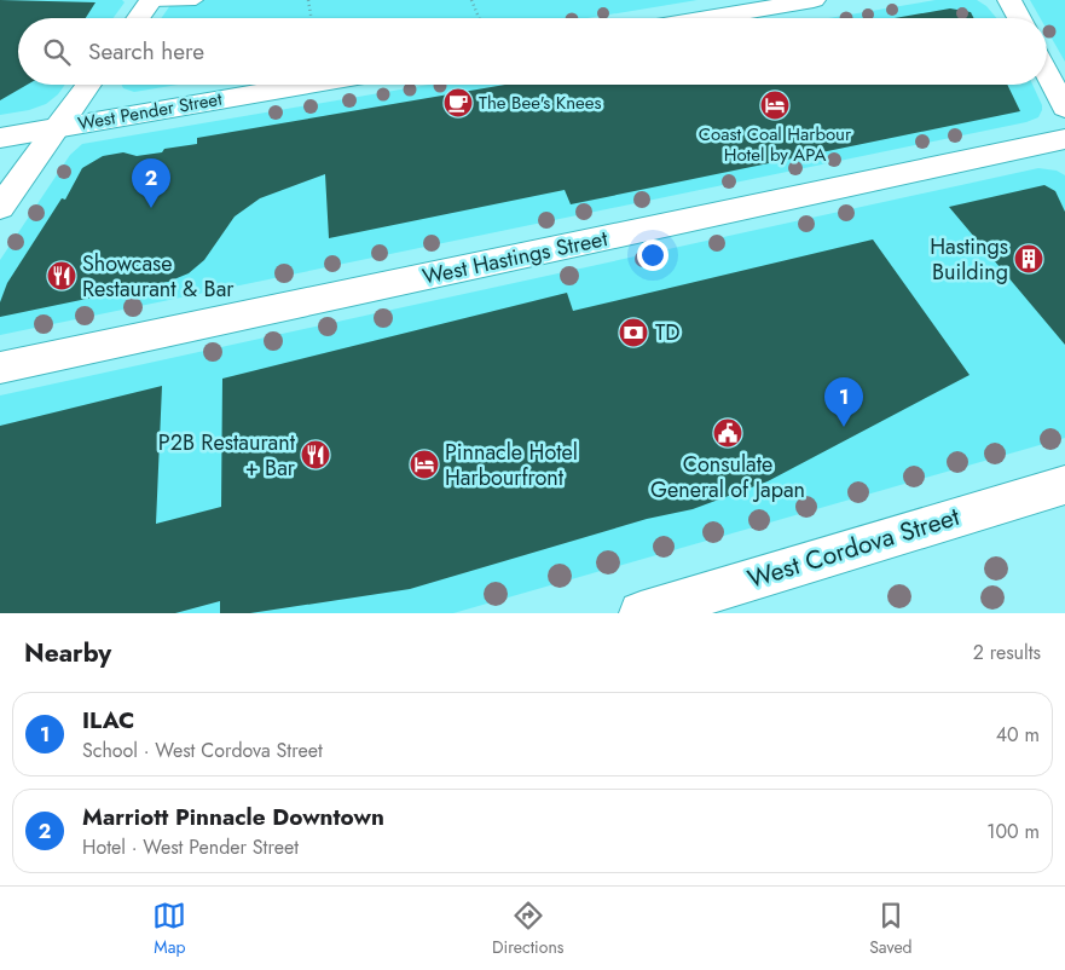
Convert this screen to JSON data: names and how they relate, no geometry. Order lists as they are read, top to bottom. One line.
{"streets":{"street":["West Pender Street","West Hastings Street","West Cordova Street"]},"places":{"cafe":["The Bee's Knees"],"hotel":["Coast Coal Harbour Hotel by APA","Pinnacle Hotel Harbourfront"],"building":["Hastings Building"],"restaurant":["Showcase Restaurant & Bar","P2B Restaurant + Bar"],"bank":["TD"],"public building":["Consulate General of Japan"]},"page":{"search":"Search here","pins":["2","1"],"heading":["Nearby","2 results"],"list":[{"mark":"1","name":"ILAC","note":"School · West Cordova Street","value":"40 m"},{"mark":"2","name":"Marriott Pinnacle Downtown","note":"Hotel · West Pender Street","value":"100 m"}],"nav":["Map","Directions","Saved"]}}
